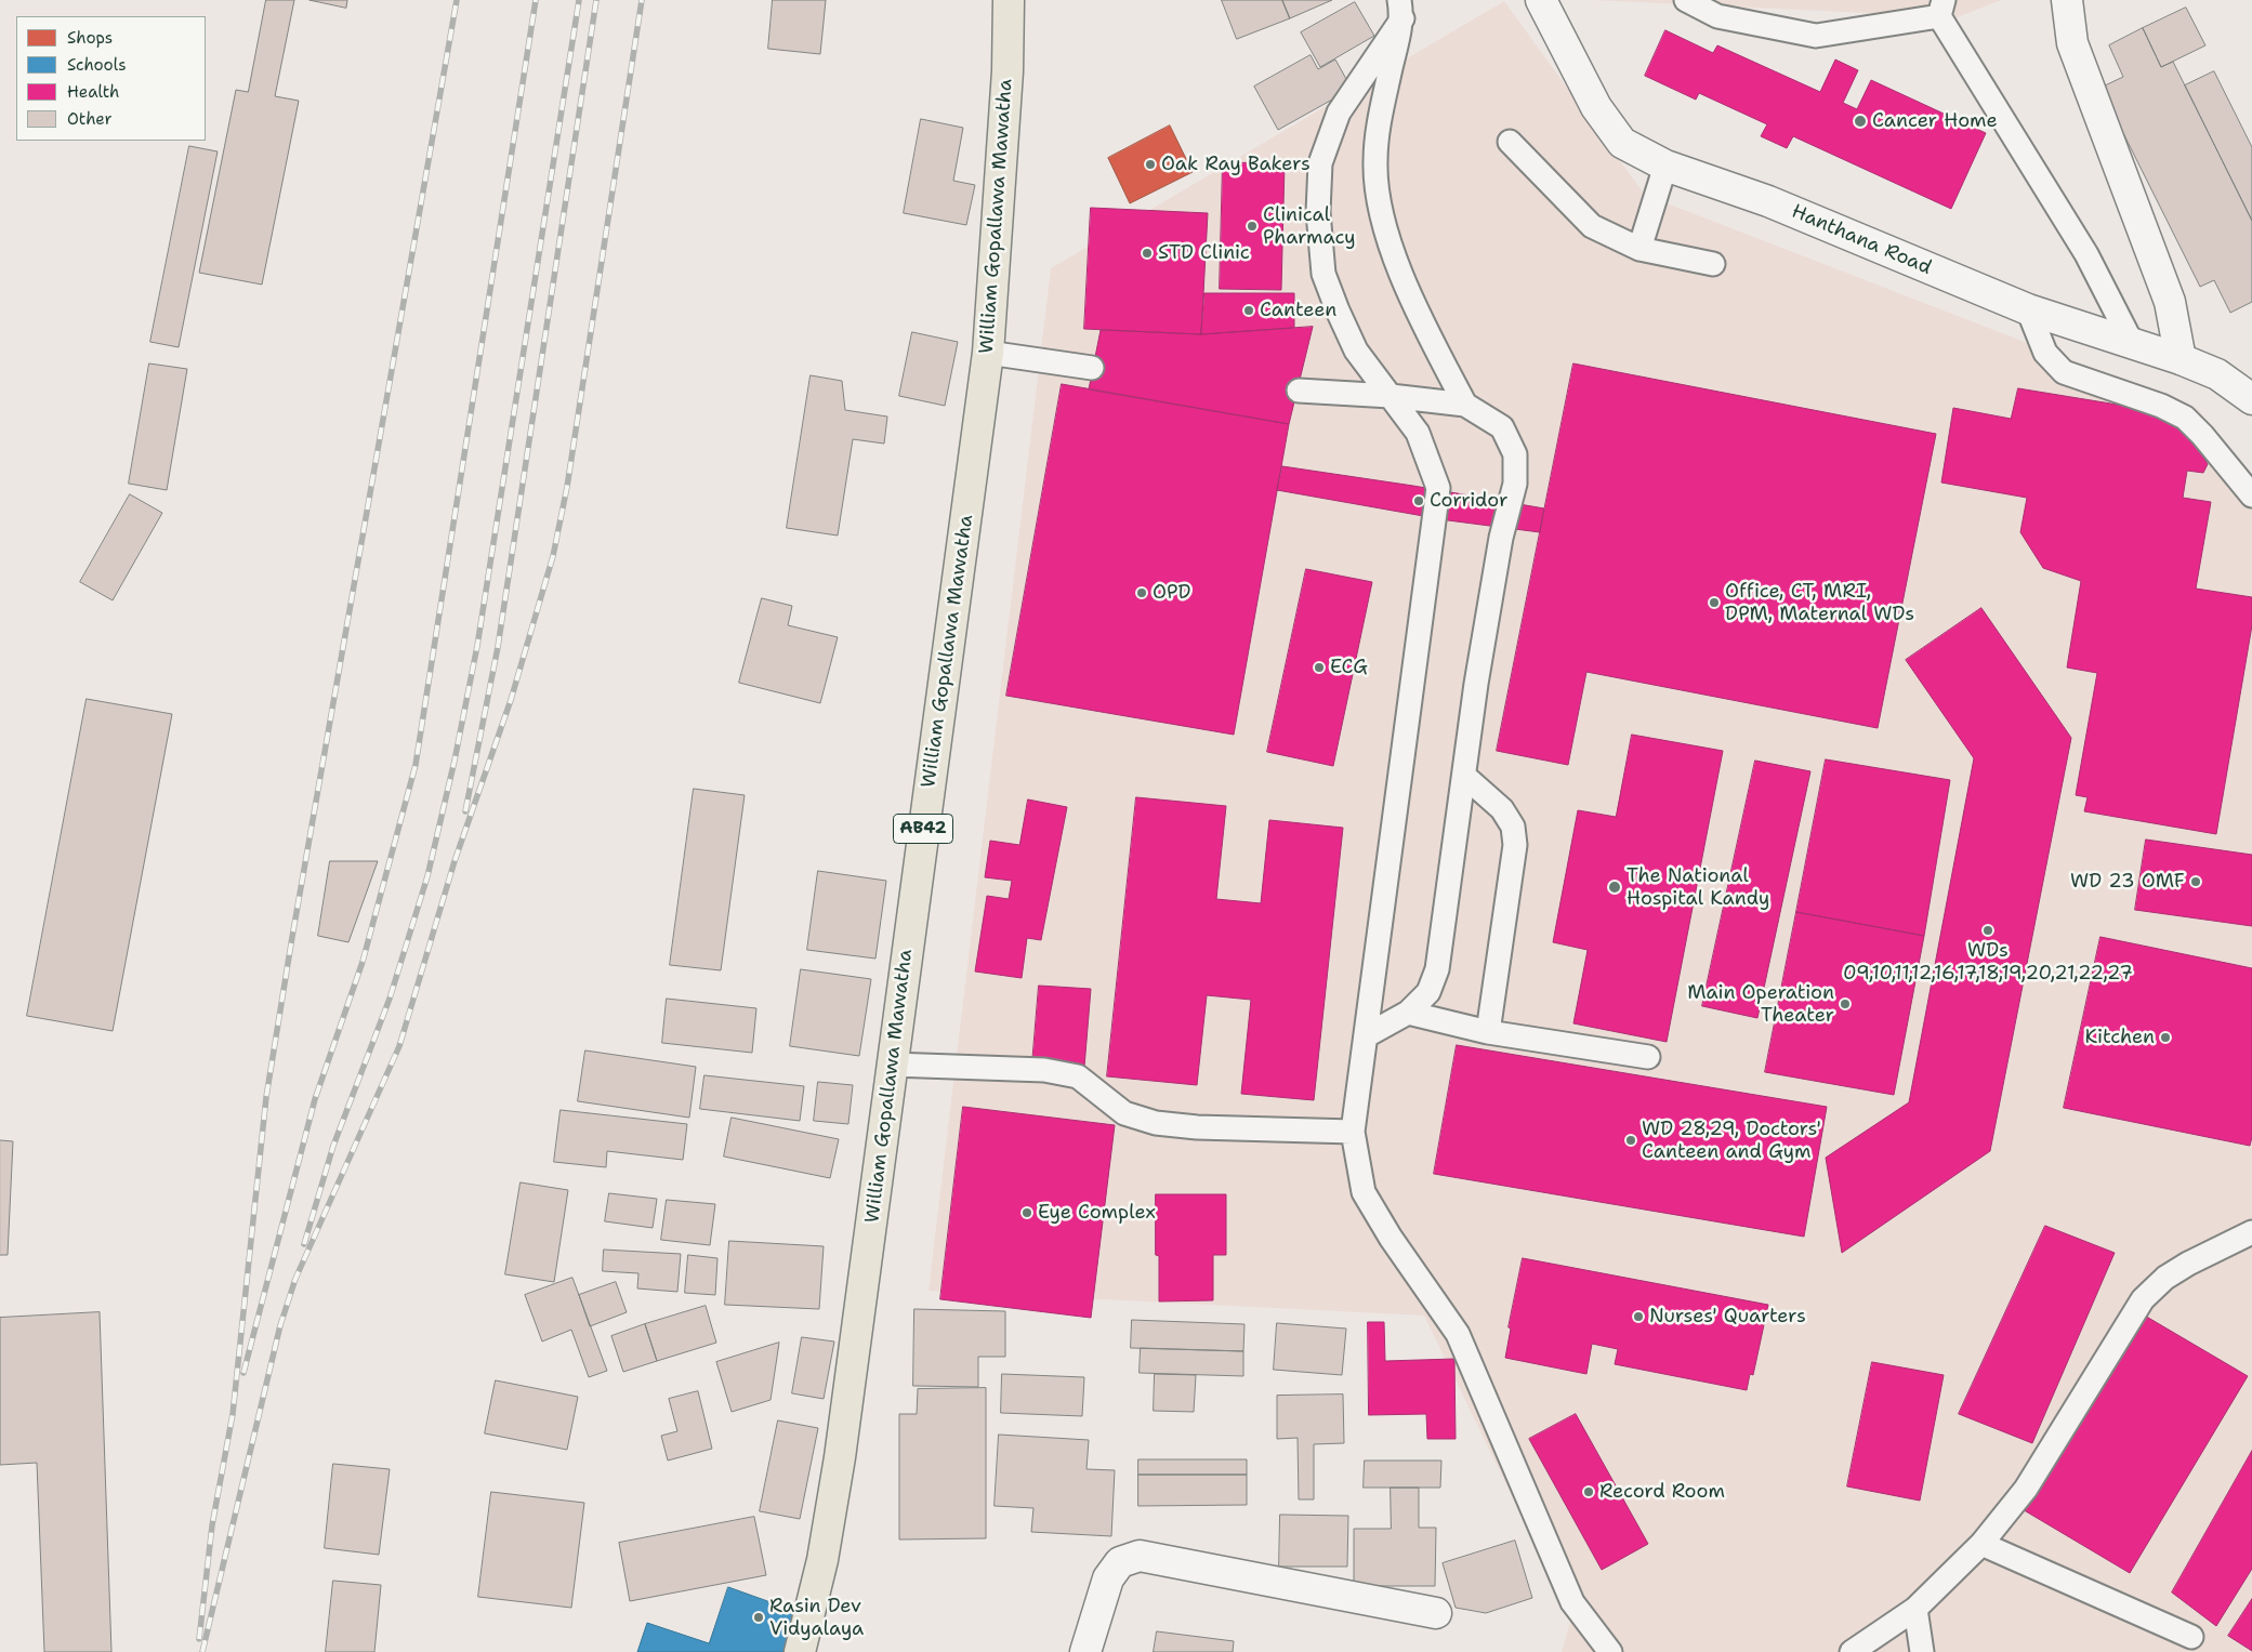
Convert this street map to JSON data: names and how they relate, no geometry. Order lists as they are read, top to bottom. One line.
{"streets":{"main road":["William Gopallawa Mawatha","AB42"],"street":["Hanthana Road"]},"places":["Cancer Home","Oak Ray Bakers","Clinical Pharmacy","STD Clinic","Canteen","Corridor","OPD","Office, CT, MRI, DPM, Maternal WDs","ECG","WD 23 OMF","The National Hospital Kandy","WDs 09,10,11,12,16,17,18,19,20,21,22,27","Main Operation Theater","Kitchen","WD 28,29, Doctors' Canteen and Gym","Eye Complex","Nurses' Quarters","Record Room","Rasin Dev Vidyalaya"],"legend":["Shops","Schools","Health","Other"]}
